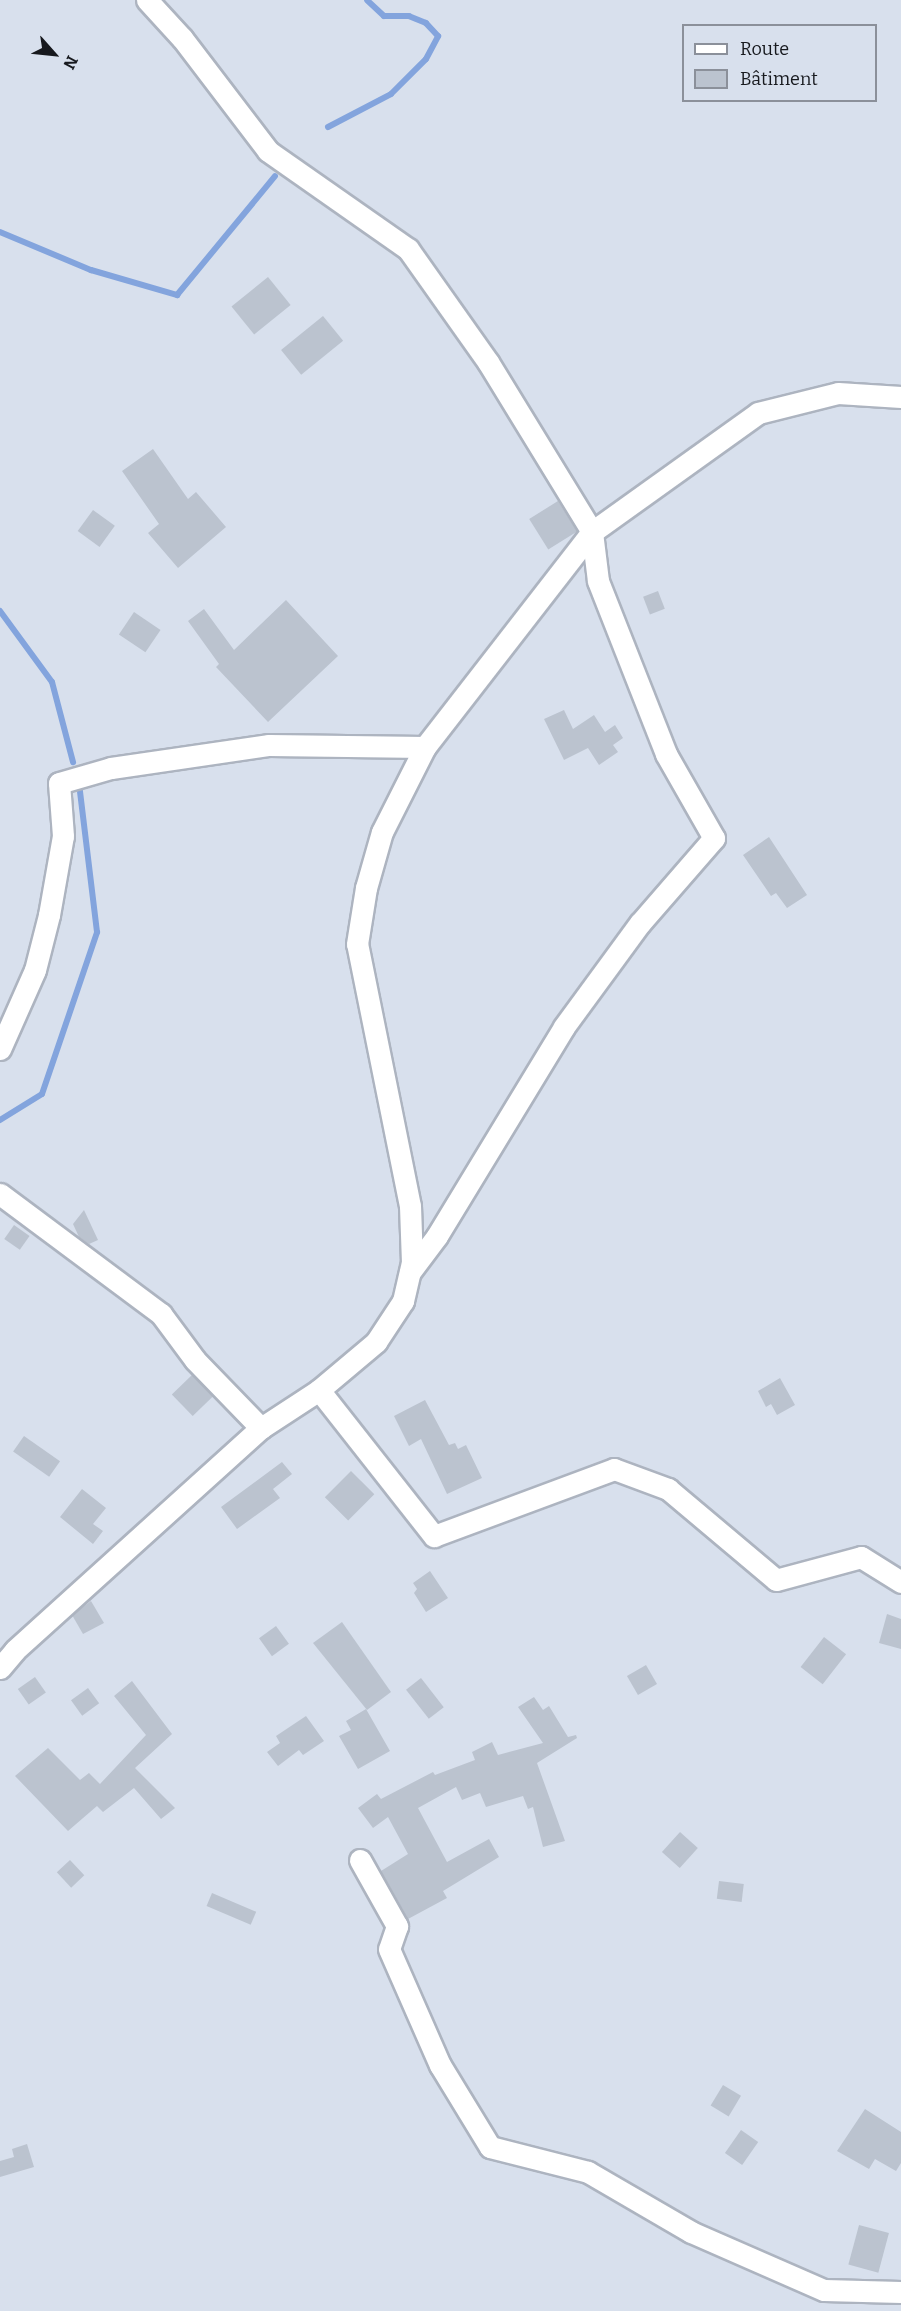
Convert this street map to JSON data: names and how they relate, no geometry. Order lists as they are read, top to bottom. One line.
{"legend":["Route","Bâtiment"],"north":"bottom right"}
